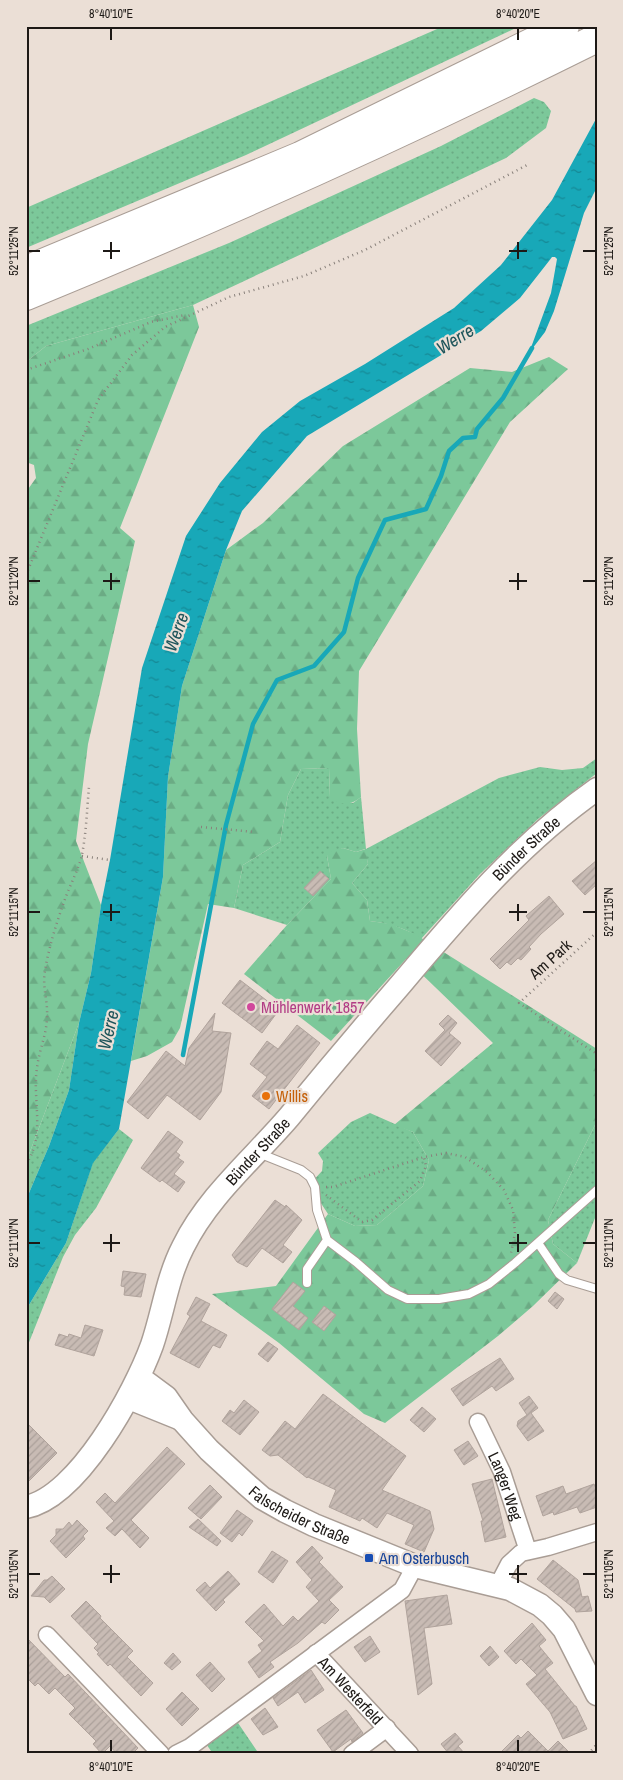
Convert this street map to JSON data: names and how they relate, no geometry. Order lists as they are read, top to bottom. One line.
{"streets":{"main road":["Bünder Straße","Falscheider Straße"],"street":["Langer Weg","Am Westerfeld"],"path":["Am Park"]},"crossings":[["Bünder Straße","Falscheider Straße"]],"water":["Werre"],"places":{"other":["Mühlenwerk 1857","Willis"],"transit":["Am Osterbusch"]},"coordinates":["8°40'10\"E","8°40'20\"E","52°11'25\"N","52°11'20\"N","52°11'15\"N","52°11'10\"N","52°11'05\"N"]}
